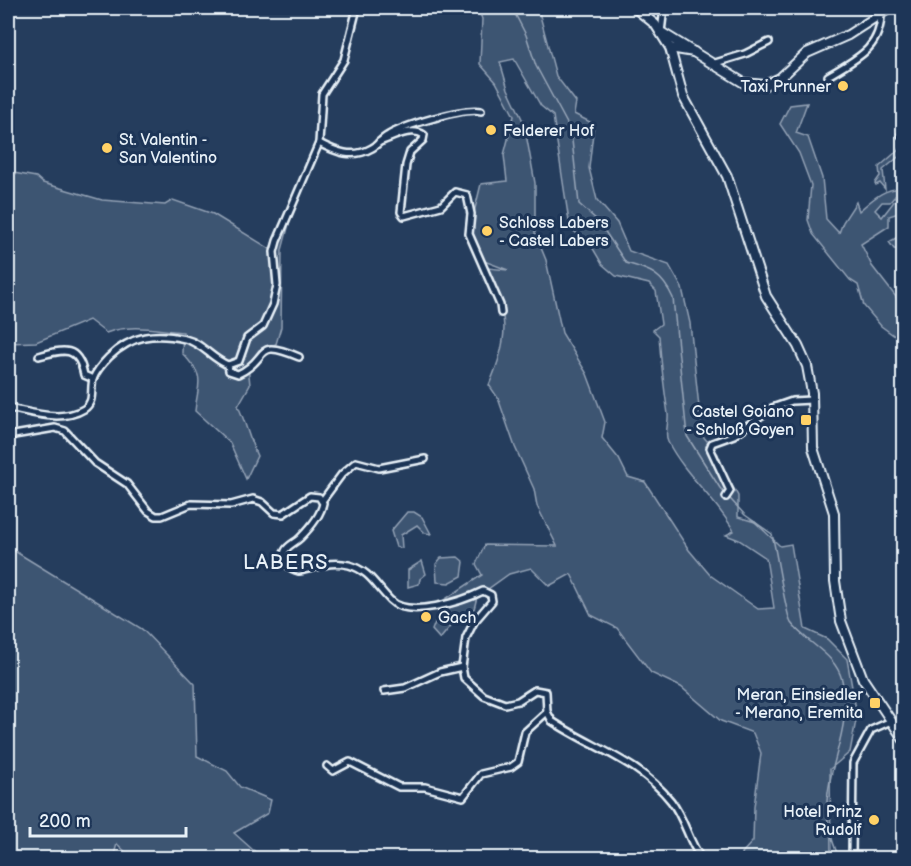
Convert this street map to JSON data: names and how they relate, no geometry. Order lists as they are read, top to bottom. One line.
{"districts":["LABERS"],"places":{"other":["Taxi Prunner","Felderer Hof","St. Valentin - San Valentino","Schloss Labers - Castel Labers","Gach","Hotel Prinz Rudolf"],"transit":["Castel Goiano - Schloß Goyen","Meran, Einsiedler - Merano, Eremita"]},"scale_bar":"200 m"}
